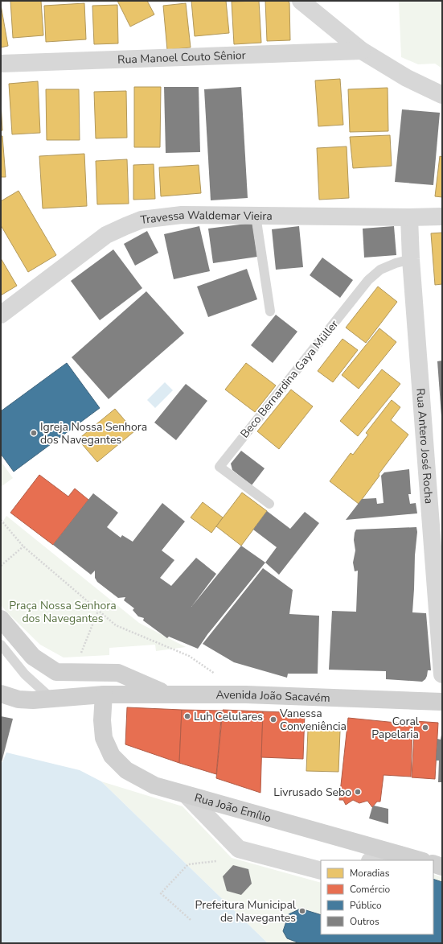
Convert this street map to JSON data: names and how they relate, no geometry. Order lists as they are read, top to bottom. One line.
{"streets":{"main road":["Avenida João Sacavém","Rua João Emílio"],"street":["Rua Manoel Couto Sênior","Travessa Waldemar Vieira","Rua Antero José Rocha"],"lane":["Beco Bernardina Gaya Müller"]},"crossings":[["Travessa Waldemar Vieira","Rua Antero José Rocha"],["Beco Bernardina Gaya Müller","Rua Antero José Rocha"],["Avenida João Sacavém","Rua João Emílio"]],"parks":["Praça Nossa Senhora dos Navegantes"],"places":["Igreja Nossa Senhora dos Navegantes","Luh Celulares","Vanessa Conveniência","Coral Papelaria","Livrusado Sebo","Prefeitura Municipal de Navegantes"],"legend":["Moradias","Comércio","Público","Outros"]}
